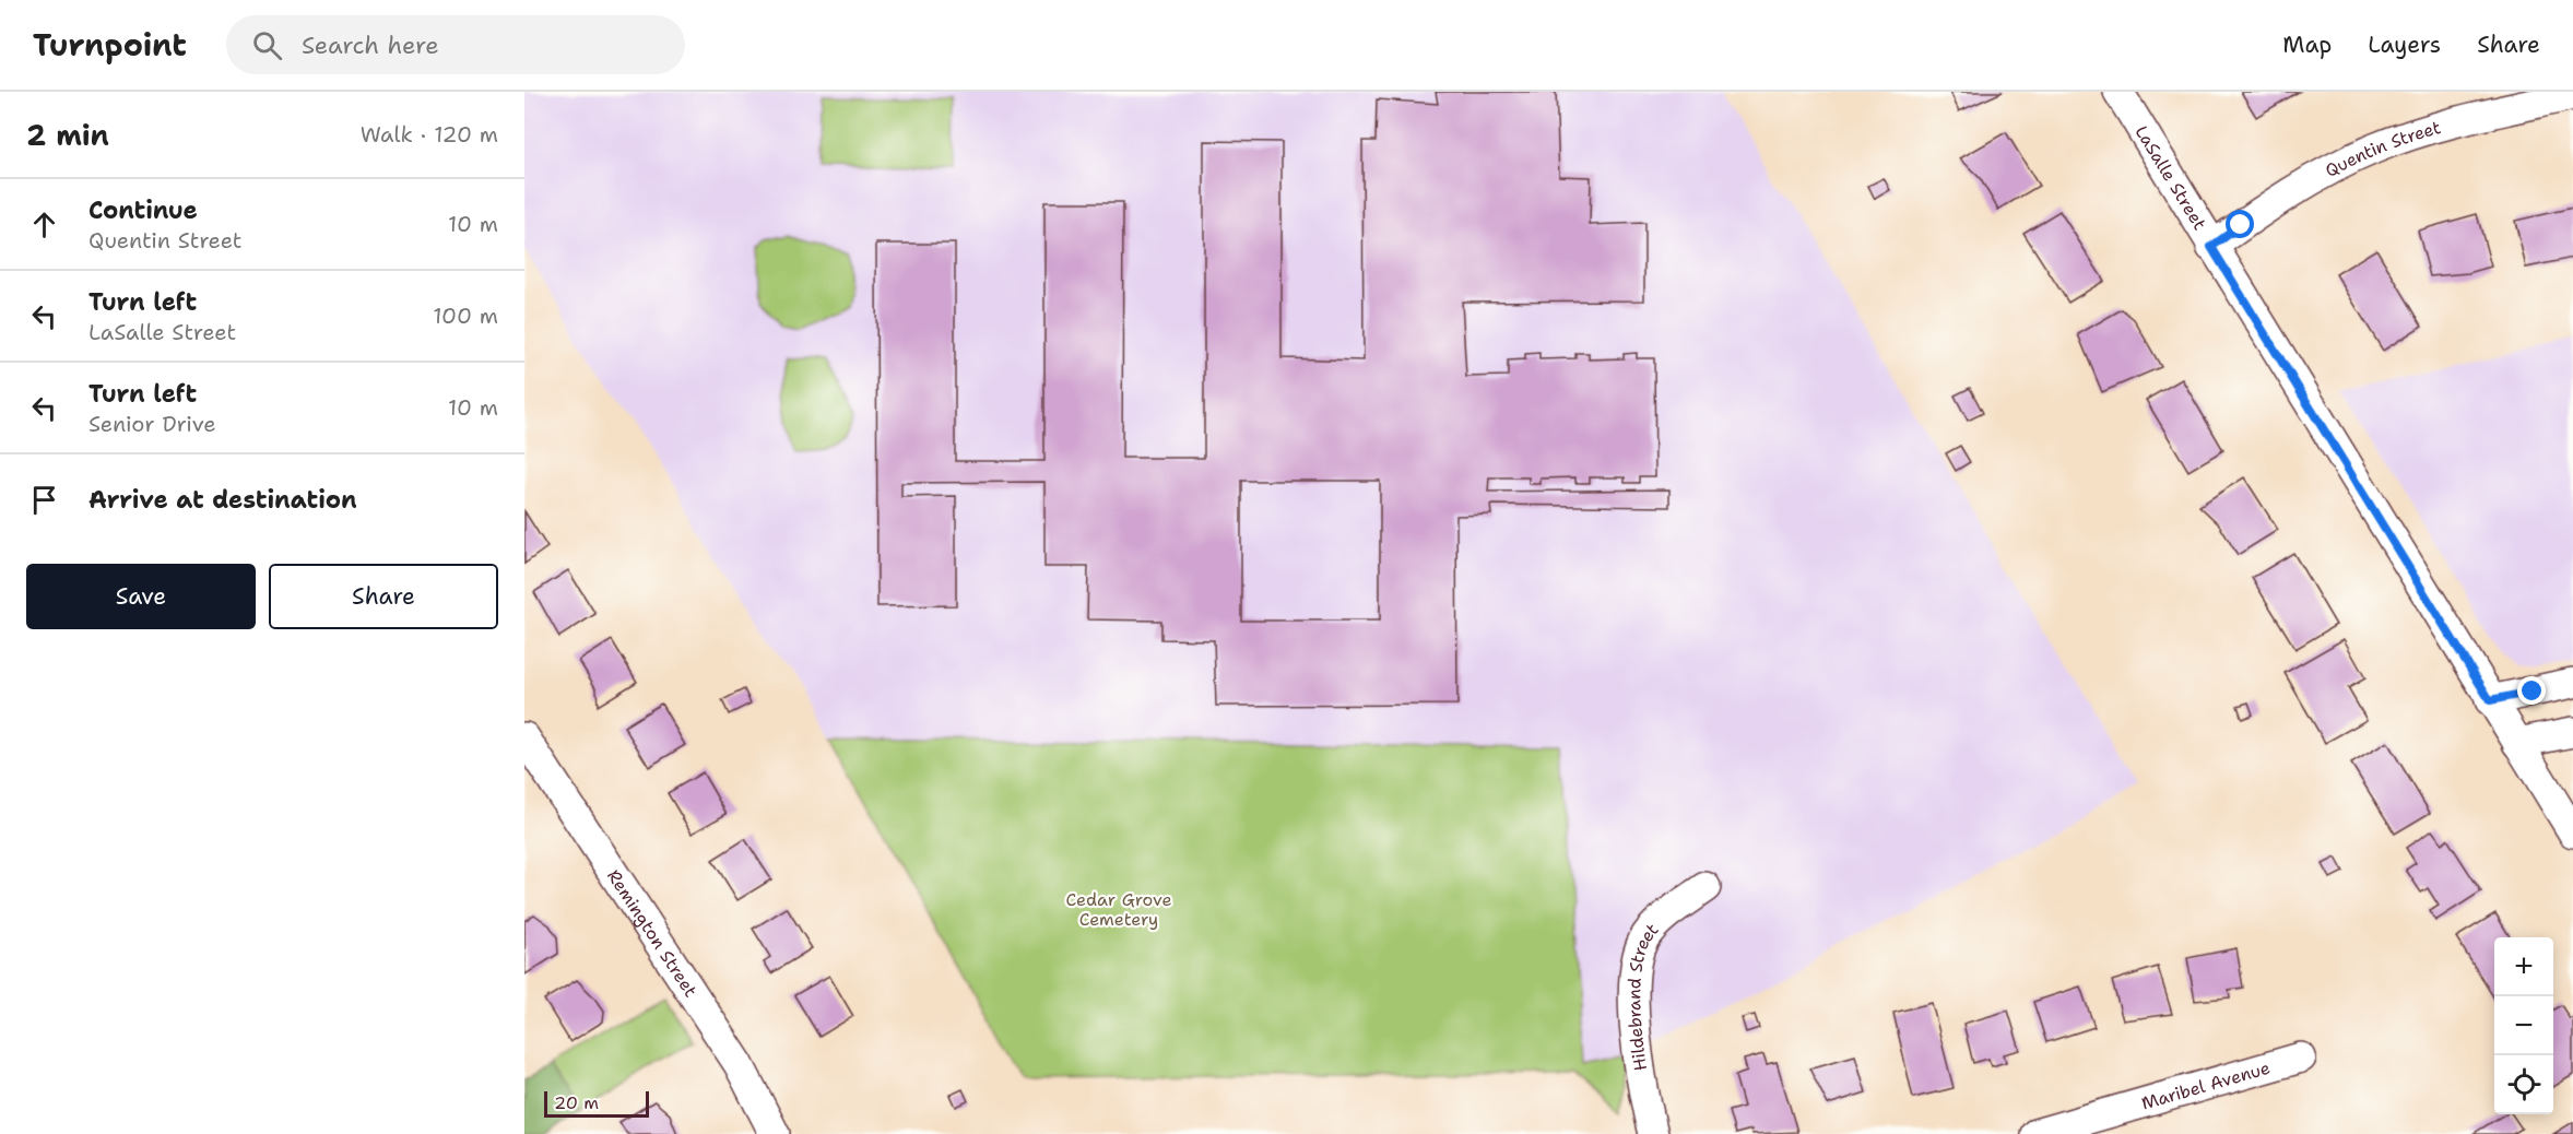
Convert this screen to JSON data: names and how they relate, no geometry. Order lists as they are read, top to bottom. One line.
{"streets":{"street":["Quentin Street","LaSalle Street","Remington Street","Hildebrand Street","Maribel Avenue"]},"crossings":[["Quentin Street","LaSalle Street"]],"parks":["Cedar Grove Cemetery"],"scale_bar":"20 m","page":{"header":"Turnpoint","search":"Search here","nav":["Map","Layers","Share"],"heading":["2 min","Walk · 120 m"],"list":[["Continue","Quentin Street","10 m"],["Turn left","LaSalle Street","100 m"],["Turn left","Senior Drive","10 m"],"Arrive at destination"],"buttons":["Save","Share"],"map_buttons":["+","−"],"scale":"20 m"}}
